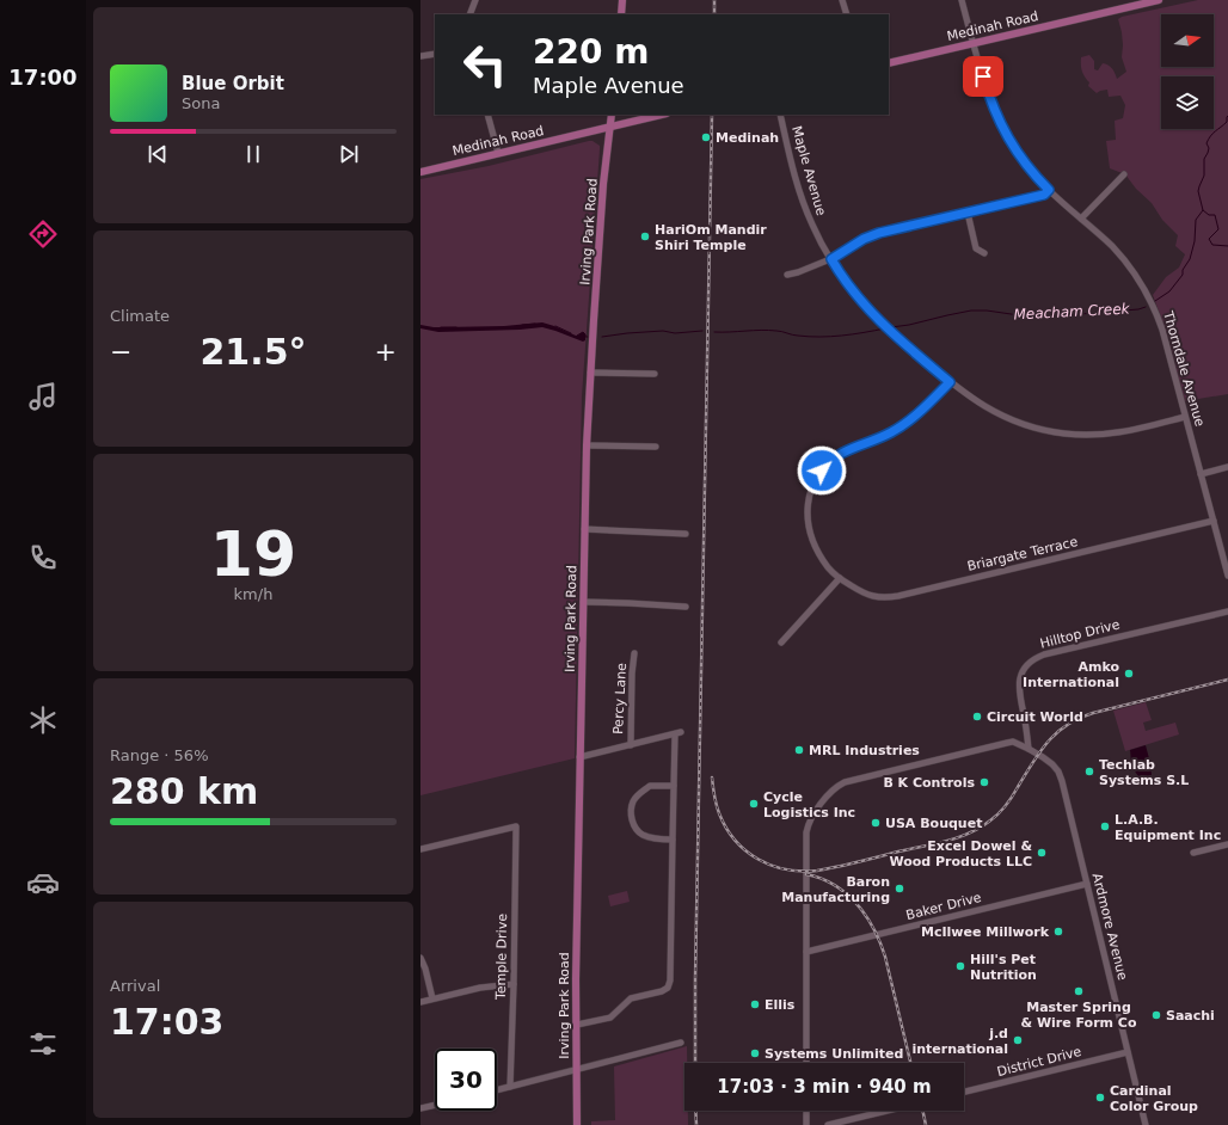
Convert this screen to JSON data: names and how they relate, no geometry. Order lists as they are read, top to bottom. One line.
{"streets":{"main road":["Medinah Road","Irving Park Road"],"street":["Maple Avenue","Thorndale Avenue","Briargate Terrace","Hilltop Drive","Percy Lane","Baker Drive","Ardmore Avenue","Temple Drive","District Drive"]},"crossings":[["Medinah Road","Irving Park Road"],["Medinah Road","Thorndale Avenue"],["Maple Avenue","Thorndale Avenue"],["Maple Avenue","Briargate Terrace"],["Thorndale Avenue","Briargate Terrace"],["Hilltop Drive","Ardmore Avenue"],["Baker Drive","Ardmore Avenue"],["Ardmore Avenue","District Drive"]],"water":["Meacham Creek"],"places":["Medinah","HariOm Mandir Shiri Temple","Amko International","Circuit World","MRL Industries","Techlab Systems S.L","B K Controls","Cycle Logistics Inc","USA Bouquet","L.A.B. Equipment Inc","Excel Dowel & Wood Products LLC","Baron Manufacturing","McIlwee Millwork","Hill's Pet Nutrition","Master Spring & Wire Form Co","Ellis","Saachi","j.d international","Systems Unlimited","Cardinal Color Group"],"north":"right","page":{"tabs":"17:00","turn":["220 m","Maple Avenue"],"song":["Blue Orbit","Sona"],"tile":["Climate",["19","km/h"],["Range · 56%","280 km"],["Arrival","17:03"]],"heat":["−","21.5°","+"],"limit":"30","trip":"17:03 · 3 min · 940 m"}}
